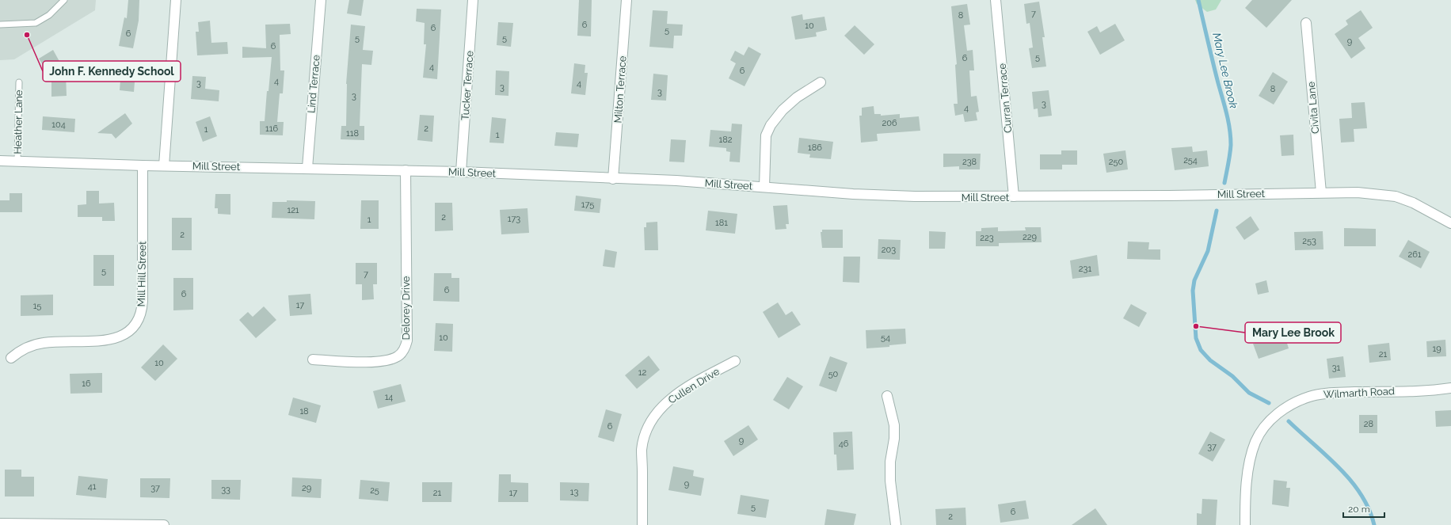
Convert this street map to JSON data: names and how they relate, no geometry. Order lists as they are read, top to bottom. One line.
{"streets":{"street":["Lind Terrace","Tucker Terrace","Milton Terrace","Curran Terrace","Civita Lane","Mill Street","Mill Hill Street","Delorey Drive","Cullen Drive","Wilmarth Road"],"lane":["Heather Lane"]},"crossings":[["Lind Terrace","Mill Street"],["Tucker Terrace","Mill Street"],["Milton Terrace","Mill Street"],["Curran Terrace","Mill Street"],["Civita Lane","Mill Street"],["Heather Lane","Mill Street"],["Mill Street","Mill Hill Street"],["Mill Street","Delorey Drive"]],"water":["Mary Lee Brook"],"places":["John F. Kennedy School","Mary Lee Brook"],"house_numbers":["7","8","6","10","6","5","6","5","5","9","6","5","6","4","6","4","3","4","3","8","3","3","3","4","206","104","116","2","1","118","1","182","186","254","238","250","175","121","2","173","1","181","2","229","223","253","203","261","231","5","7","6","6","17","15","10","54","19","21","10","31","12","50","16","14","18","28","6","9","46","37","9","41","37","29","33","25","13","21","17","5","6","2"],"scale_bar":"20 m"}
